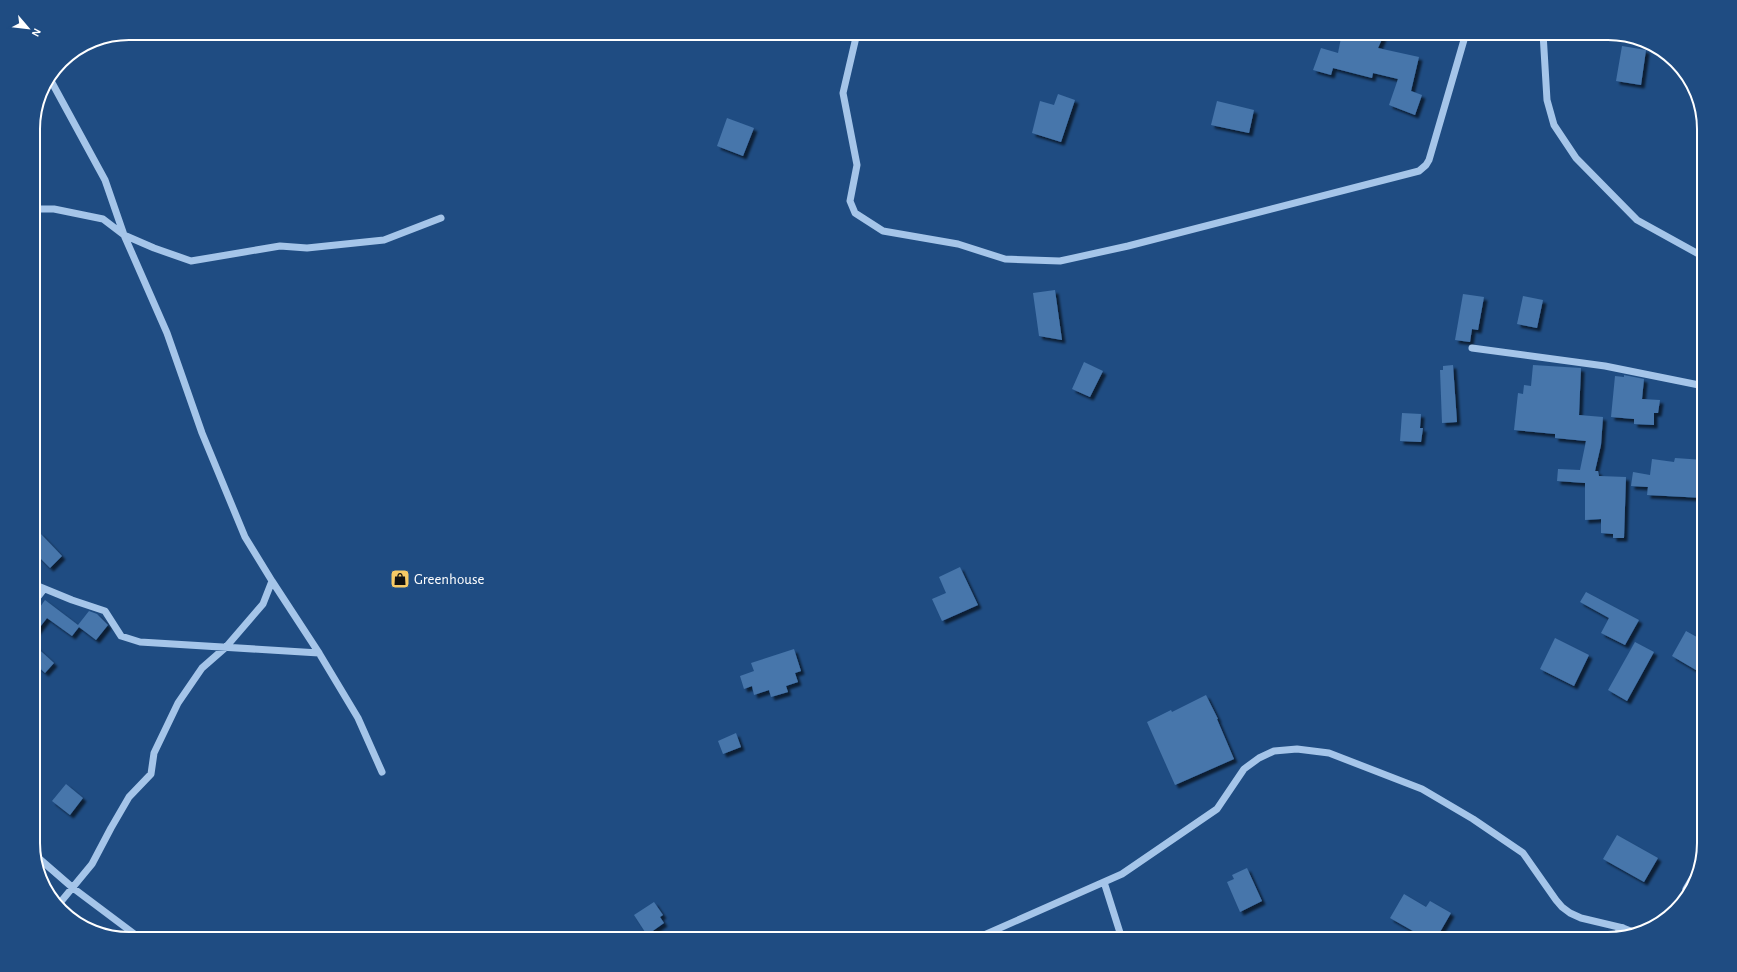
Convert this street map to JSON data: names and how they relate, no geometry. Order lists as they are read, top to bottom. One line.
{"places":{"shop":["Greenhouse"]},"north":"bottom right"}
